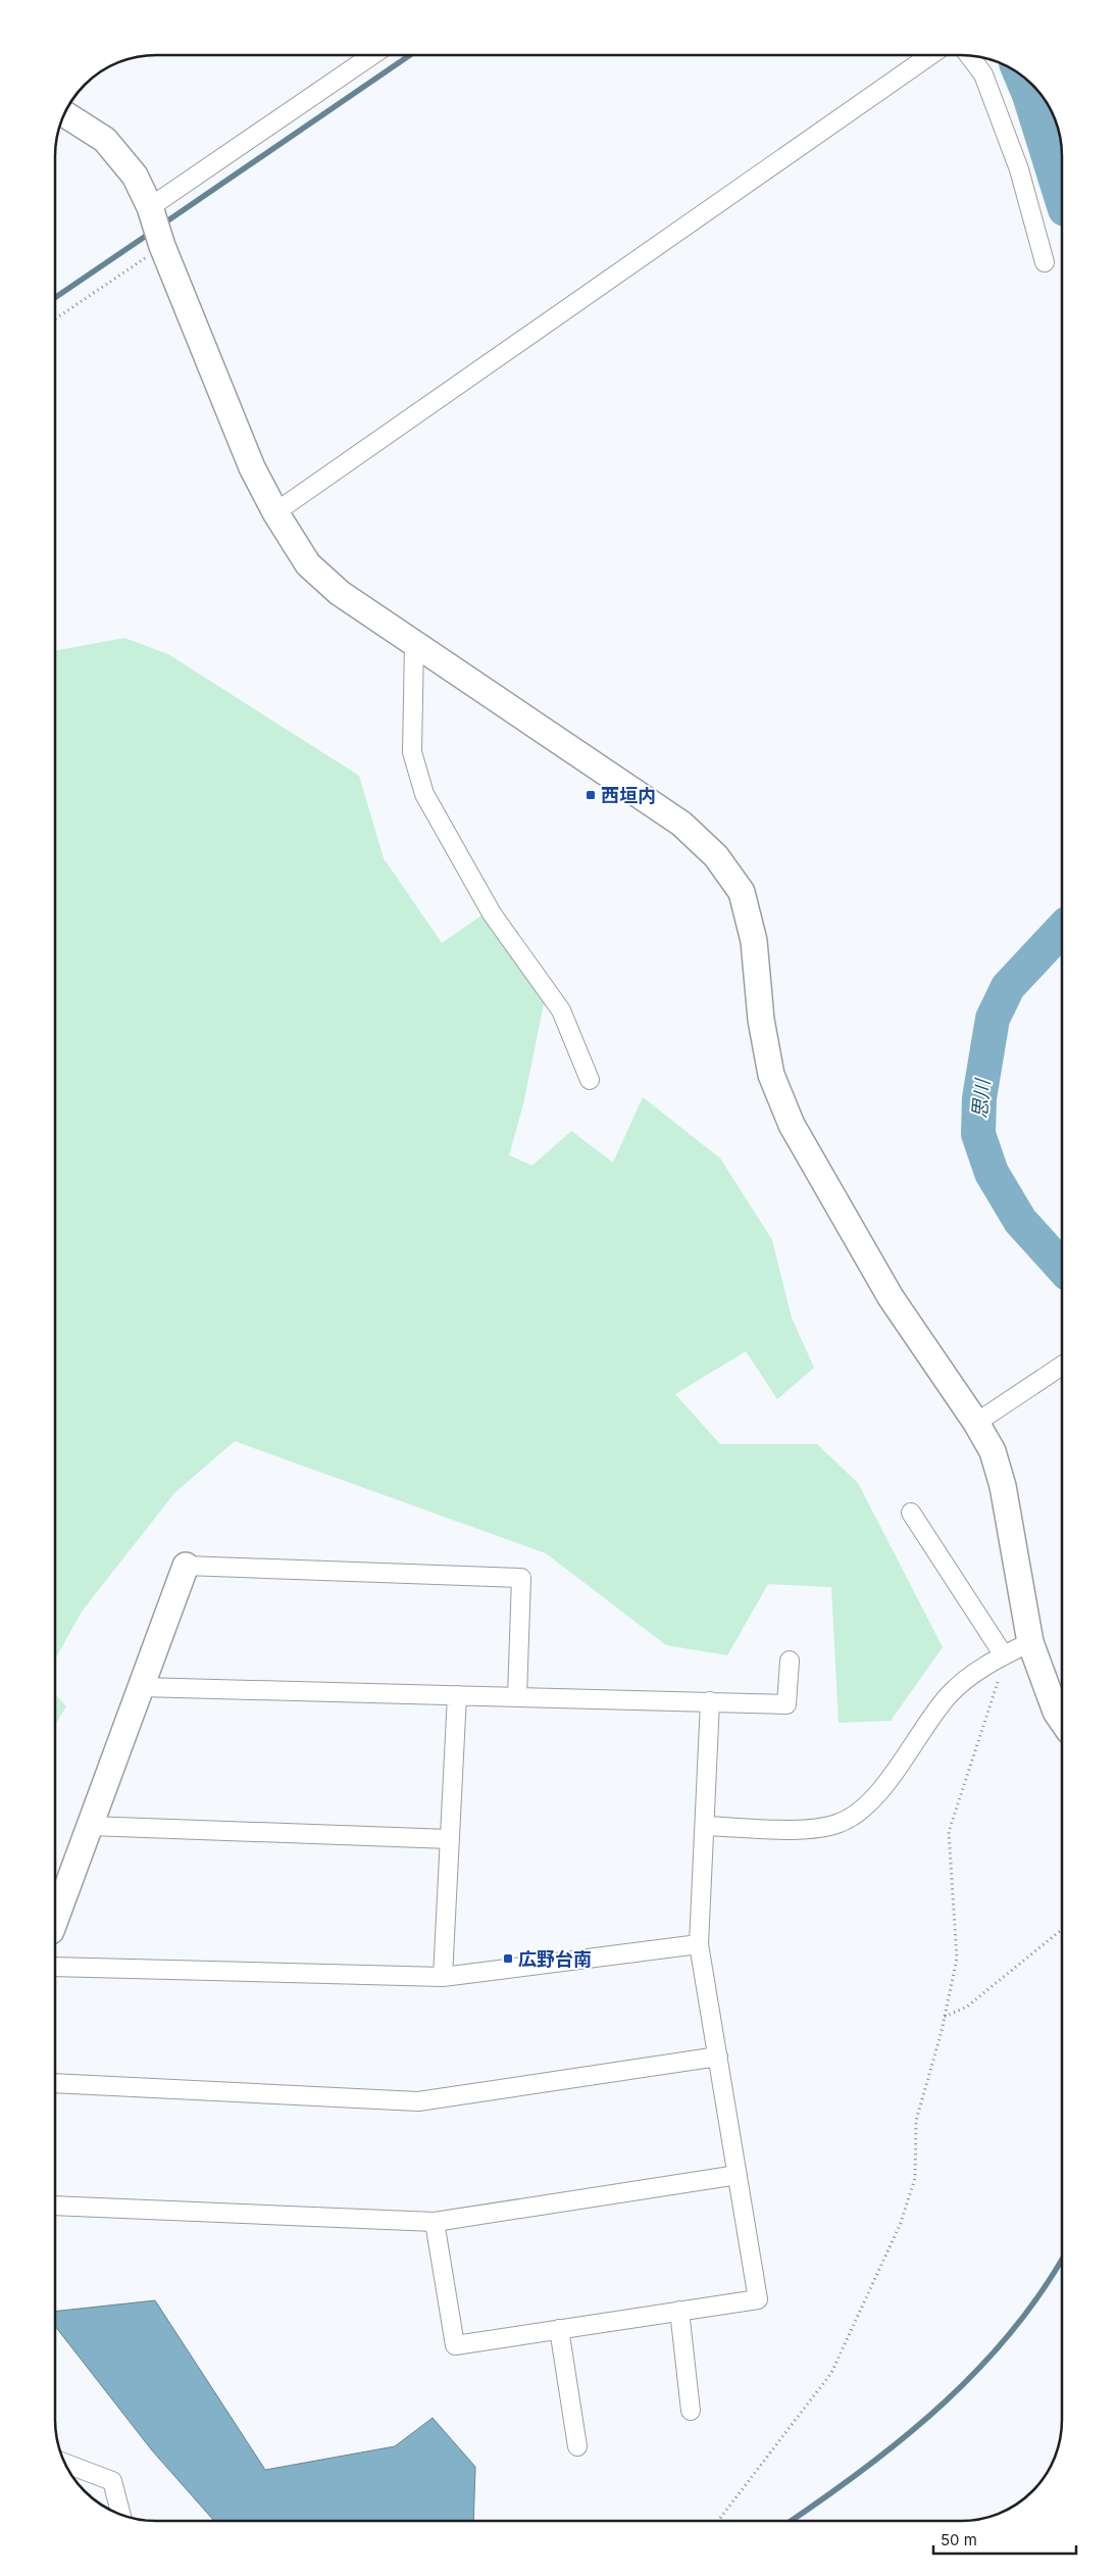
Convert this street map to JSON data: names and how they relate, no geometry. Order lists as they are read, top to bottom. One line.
{"water":["思川"],"places":{"transit":["西垣内","広野台南"]},"scale_bar":"50 m"}
